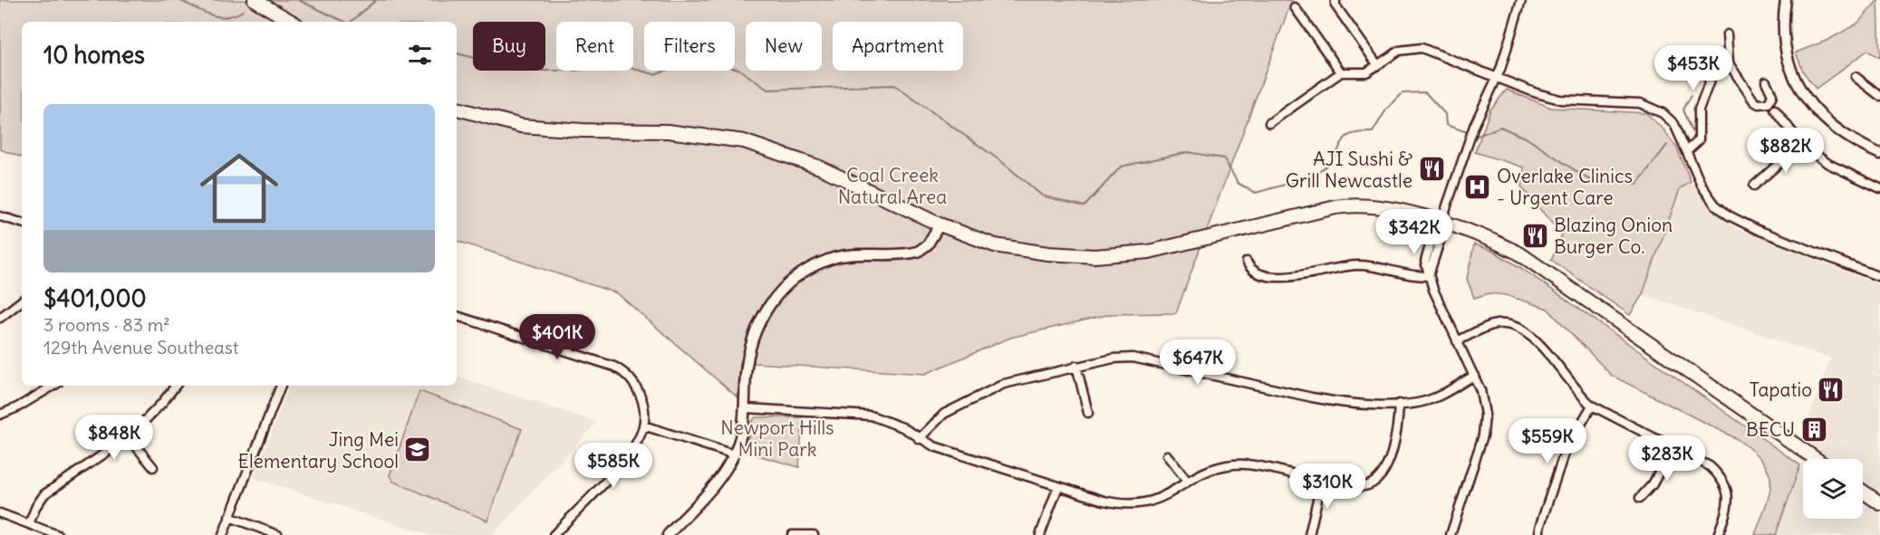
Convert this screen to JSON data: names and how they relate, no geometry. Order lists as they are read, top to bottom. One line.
{"parks":["Coal Creek Natural Area","Newport Hills Mini Park"],"places":{"restaurant":["AJI Sushi & Grill Newcastle","Blazing Onion Burger Co.","Tapatio"],"hospital":["Overlake Clinics - Urgent Care"],"building":["BECU"],"school or university":["Jing Mei Elementary School"]},"page":{"chip":["Buy","Rent","Filters","New","Apartment"],"heading":"10 homes","price":["$453K","$882K","$342K","$401K","$647K","$848K","$559K","$283K","$585K","$310K"],"list":[{"name":"$401,000","note":"3 rooms · 83 m² · 129th Avenue Southeast"}]}}
